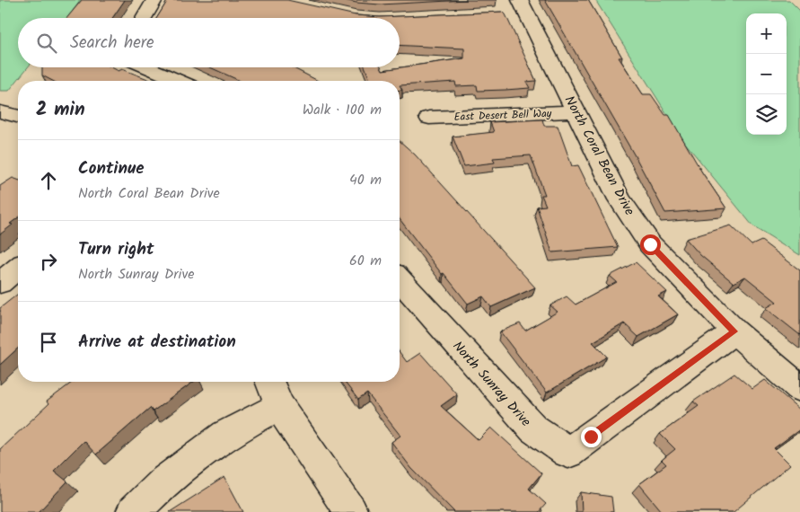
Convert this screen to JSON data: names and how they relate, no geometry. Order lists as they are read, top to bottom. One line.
{"streets":{"street":["East Desert Bell Way","North Coral Bean Drive","North Sunray Drive"]},"crossings":[["East Desert Bell Way","North Coral Bean Drive"],["North Coral Bean Drive","North Sunray Drive"]],"page":{"map_buttons":["+","−"],"search":"Search here","heading":["2 min","Walk · 100 m"],"list":[["Continue","North Coral Bean Drive","40 m"],["Turn right","North Sunray Drive","60 m"],"Arrive at destination"]}}
